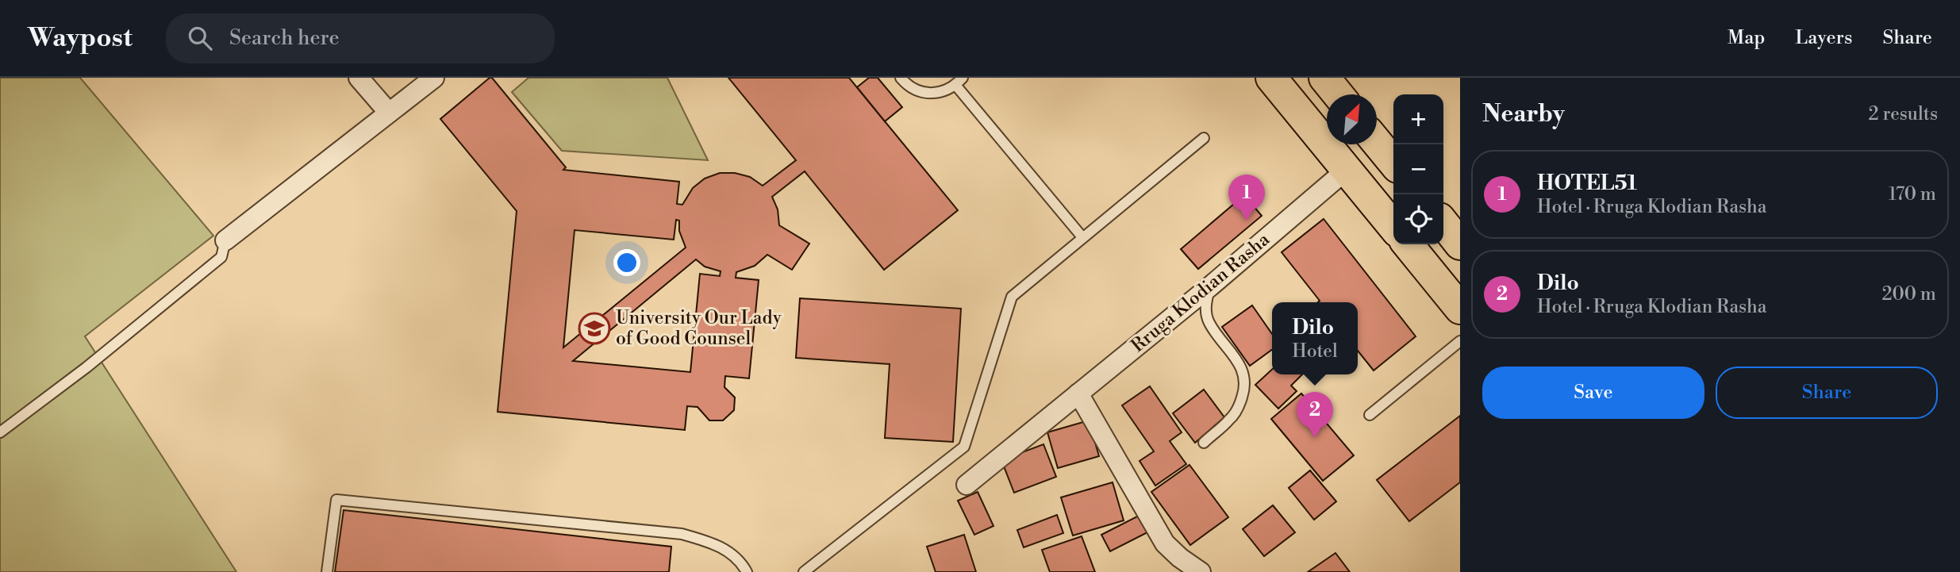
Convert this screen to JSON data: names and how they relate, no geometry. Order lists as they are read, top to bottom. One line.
{"streets":{"street":["Rruga Klodian Rasha"]},"places":{"school or university":["University Our Lady of Good Counsel"]},"north":"top right","page":{"header":"Waypost","search":"Search here","nav":["Map","Layers","Share"],"heading":["Nearby","2 results"],"map_buttons":["+","−"],"list":[{"mark":"1","name":"HOTEL51","note":"Hotel · Rruga Klodian Rasha","value":"170 m"},{"mark":"2","name":"Dilo","note":"Hotel · Rruga Klodian Rasha","value":"200 m"}],"pins":["1","2"],"popup":["Dilo","Hotel"],"buttons":["Save","Share"]}}
